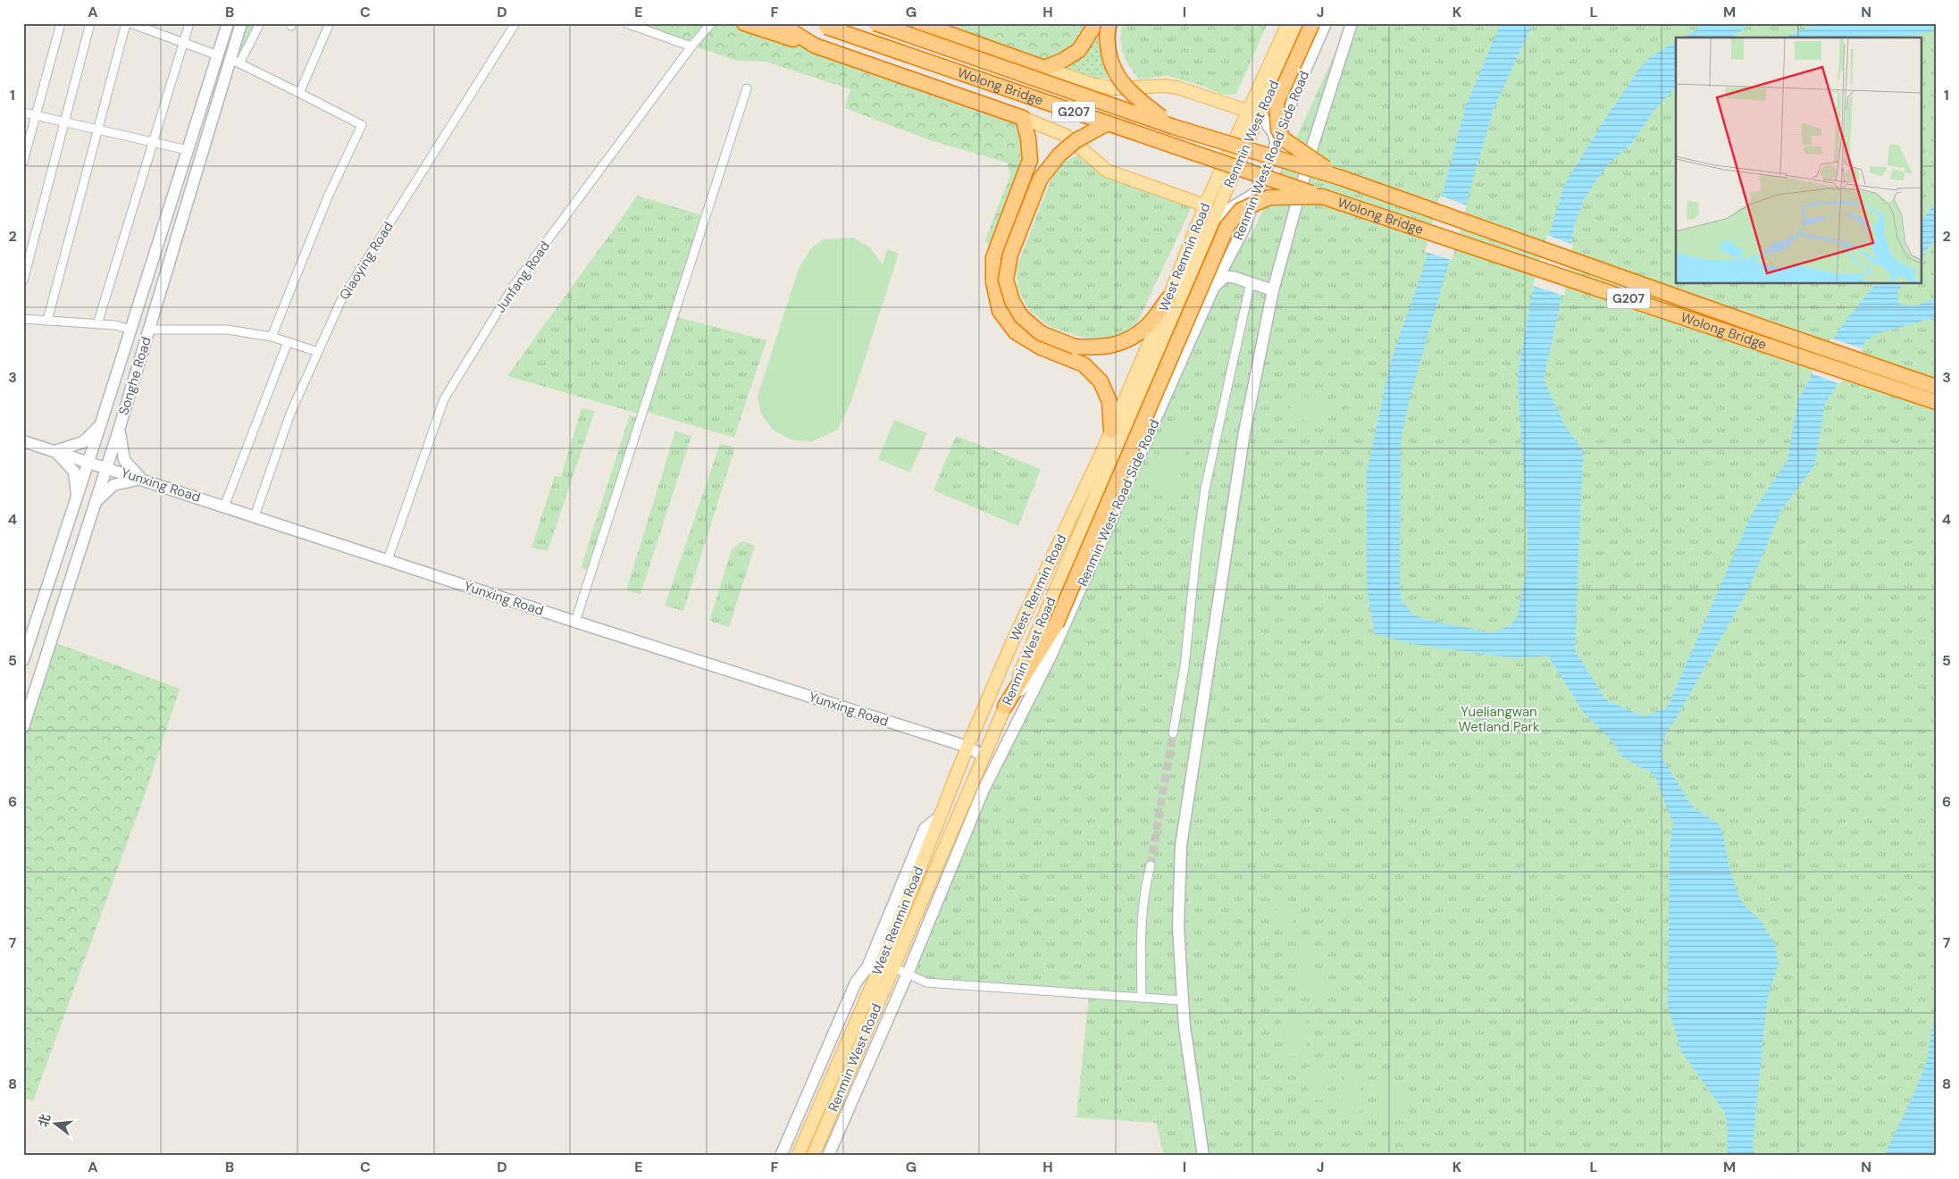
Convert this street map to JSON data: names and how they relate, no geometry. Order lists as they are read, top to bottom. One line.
{"streets":{"highway":["Wolong Bridge","G207"],"main road":["Renmin West Road","West Renmin Road"],"street":["Renmin West Road Side Road","Qiaoying Road","Junfang Road","Songhe Road","Yunxing Road"]},"crossings":[["Renmin West Road","Renmin West Road Side Road"],["Renmin West Road","Yunxing Road"],["West Renmin Road","Yunxing Road"],["Qiaoying Road","Yunxing Road"],["Junfang Road","Yunxing Road"],["Songhe Road","Yunxing Road"]],"parks":["Yueliangwan Wetland Park"],"north":"left","grid":{"columns":["A","B","C","D","E","F","G","H","I","J","K","L","M","N"],"rows":["1","2","3","4","5","6","7","8"]}}
